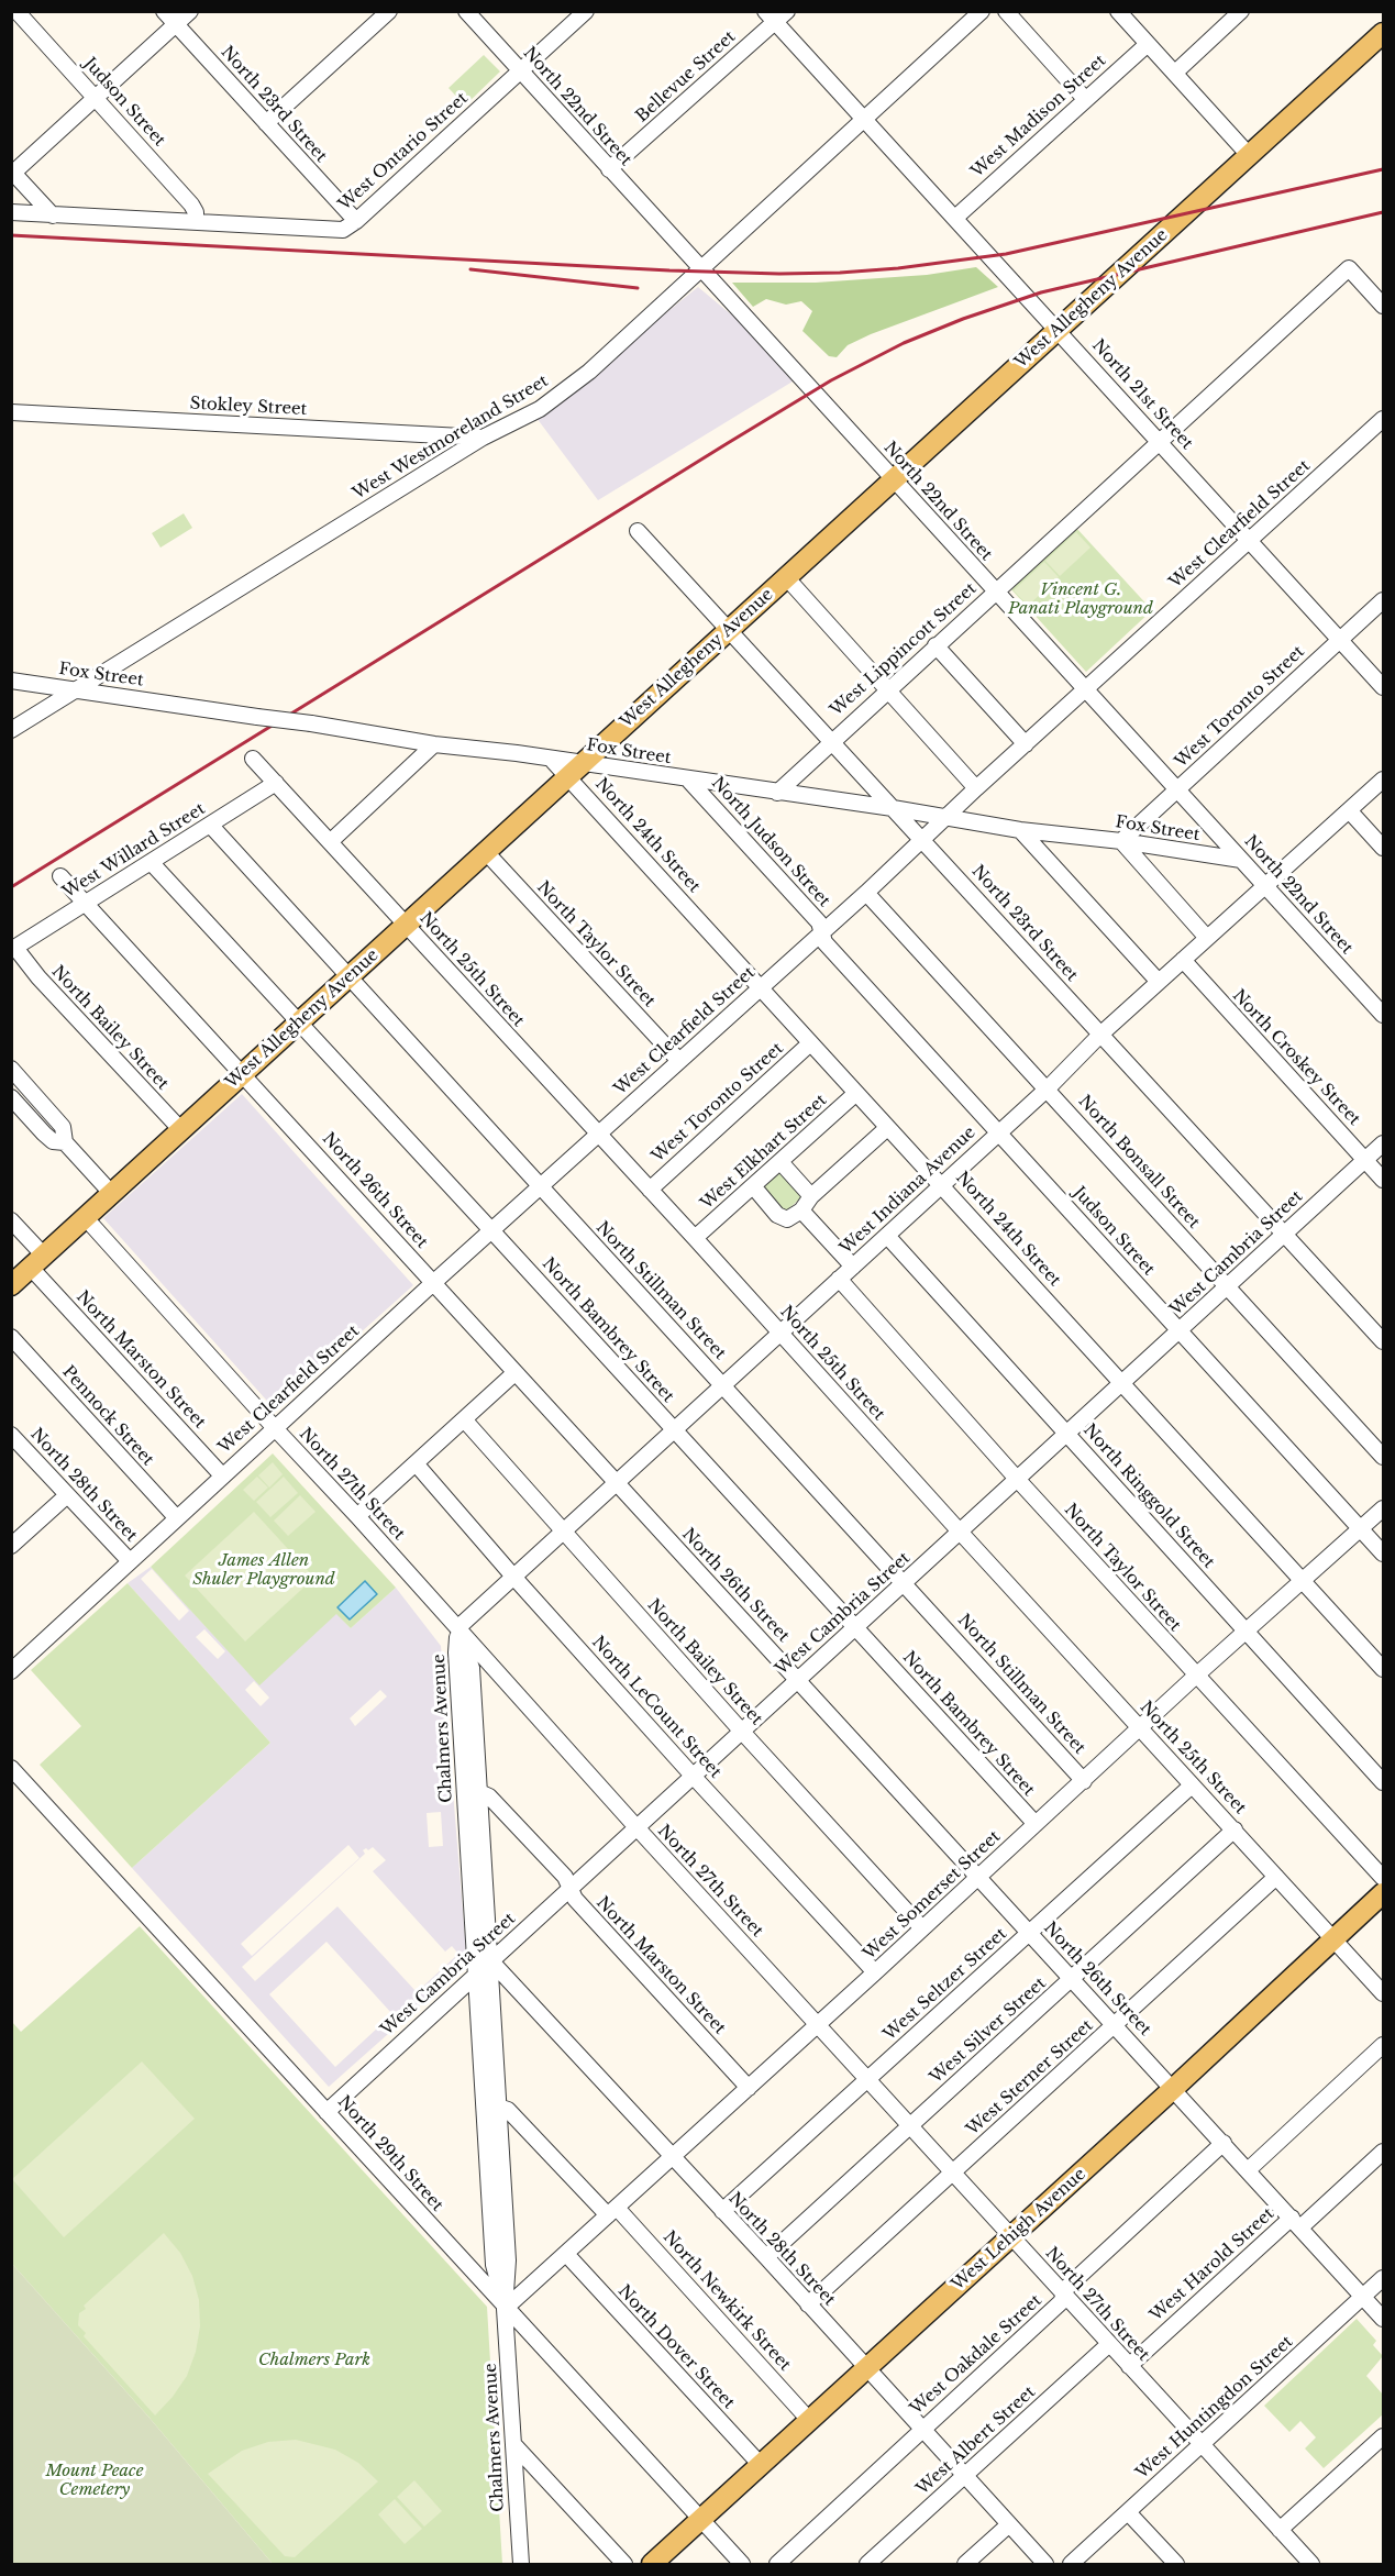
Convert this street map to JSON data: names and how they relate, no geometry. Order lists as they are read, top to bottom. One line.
{"streets":{"main road":["West Allegheny Avenue","West Lehigh Avenue"],"street":["Bellevue Street","Judson Street","North 23rd Street","North 22nd Street","West Madison Street","West Ontario Street","North 21st Street","Stokley Street","West Westmoreland Street","West Clearfield Street","West Lippincott Street","Fox Street","West Toronto Street","North 24th Street","North Judson Street","West Willard Street","North Taylor Street","North 25th Street","North Bailey Street","North Croskey Street","West Elkhart Street","North Bonsall Street","North 26th Street","West Indiana Avenue","West Cambria Street","North Stillman Street","North Bambrey Street","North Marston Street","Pennock Street","North 27th Street","North 28th Street","North Ringgold Street","North LeCount Street","Chalmers Avenue","West Somerset Street","West Seltzer Street","West Silver Street","West Sterner Street","North 29th Street","West Harold Street","North Newkirk Street","North Dover Street","West Oakdale Street","West Huntingdon Street","West Albert Street"]},"crossings":[["Bellevue Street","North 22nd Street"],["Bellevue Street","North 21st Street"],["Judson Street","West Ontario Street"],["Judson Street","West Clearfield Street"],["Judson Street","North Judson Street"],["Judson Street","West Indiana Avenue"],["Judson Street","West Cambria Street"],["Judson Street","West Somerset Street"],["North 23rd Street","West Ontario Street"],["North 23rd Street","West Allegheny Avenue"],["North 23rd Street","West Clearfield Street"],["North 23rd Street","West Lippincott Street"],["North 23rd Street","Fox Street"],["North 23rd Street","West Indiana Avenue"],["North 23rd Street","West Cambria Street"],["North 22nd Street","West Ontario Street"],["North 22nd Street","West Allegheny Avenue"],["North 22nd Street","West Westmoreland Street"],["North 22nd Street","West Clearfield Street"],["North 22nd Street","West Lippincott Street"],["North 22nd Street","Fox Street"],["North 22nd Street","West Toronto Street"],["North 22nd Street","West Indiana Avenue"],["West Madison Street","North 21st Street"],["West Allegheny Avenue","North 21st Street"],["West Allegheny Avenue","Fox Street"],["West Allegheny Avenue","North 24th Street"],["West Allegheny Avenue","North Taylor Street"],["West Allegheny Avenue","North 25th Street"],["West Allegheny Avenue","North Bailey Street"],["West Allegheny Avenue","North 26th Street"],["West Allegheny Avenue","North Stillman Street"],["West Allegheny Avenue","North Bambrey Street"],["West Allegheny Avenue","North Marston Street"],["West Allegheny Avenue","North 27th Street"],["North 21st Street","West Westmoreland Street"],["North 21st Street","West Clearfield Street"],["North 21st Street","West Lippincott Street"],["North 21st Street","West Toronto Street"],["Stokley Street","West Westmoreland Street"],["West Westmoreland Street","Fox Street"],["West Clearfield Street","Fox Street"],["West Clearfield Street","North 24th Street"],["West Clearfield Street","North Judson Street"],["West Clearfield Street","North Taylor Street"],["West Clearfield Street","North 25th Street"],["West Clearfield Street","North Bonsall Street"],["West Clearfield Street","North 26th Street"],["West Clearfield Street","North Stillman Street"],["West Clearfield Street","North Bambrey Street"],["West Clearfield Street","North Marston Street"],["West Clearfield Street","Pennock Street"],["West Clearfield Street","North 27th Street"],["West Clearfield Street","North 28th Street"],["West Lippincott Street","Fox Street"],["Fox Street","West Toronto Street"],["Fox Street","North 24th Street"],["Fox Street","North Judson Street"],["West Toronto Street","North 24th Street"],["West Toronto Street","North 25th Street"],["North 24th Street","West Elkhart Street"],["North 24th Street","West Indiana Avenue"],["North 24th Street","West Cambria Street"],["North 24th Street","West Somerset Street"],["West Willard Street","North 25th Street"],["West Willard Street","North Bailey Street"],["West Willard Street","North 26th Street"],["West Willard Street","North Stillman Street"],["West Willard Street","North Bambrey Street"],["North Taylor Street","West Indiana Avenue"],["North Taylor Street","West Cambria Street"],["North Taylor Street","West Somerset Street"],["North 25th Street","West Elkhart Street"],["North 25th Street","West Indiana Avenue"],["North 25th Street","West Cambria Street"],["North 25th Street","West Somerset Street"],["North 25th Street","West Seltzer Street"],["North 25th Street","West Silver Street"],["North 25th Street","West Sterner Street"],["North 25th Street","West Lehigh Avenue"],["North Bailey Street","West Indiana Avenue"],["North Bailey Street","West Cambria Street"],["North Bailey Street","West Somerset Street"],["North Croskey Street","West Indiana Avenue"],["North Croskey Street","West Cambria Street"],["North Bonsall Street","West Indiana Avenue"],["North Bonsall Street","West Cambria Street"],["North 26th Street","West Indiana Avenue"],["North 26th Street","West Cambria Street"],["North 26th Street","West Somerset Street"],["North 26th Street","West Seltzer Street"],["North 26th Street","West Silver Street"],["North 26th Street","West Sterner Street"],["North 26th Street","West Lehigh Avenue"],["North 26th Street","West Harold Street"],["North 26th Street","West Oakdale Street"],["North 26th Street","West Huntingdon Street"],["West Indiana Avenue","North Stillman Street"],["West Indiana Avenue","North Bambrey Street"],["West Indiana Avenue","North 27th Street"],["West Indiana Avenue","North Ringgold Street"],["West Indiana Avenue","North LeCount Street"],["West Indiana Avenue","Chalmers Avenue"],["West Cambria Street","North Stillman Street"],["West Cambria Street","North Bambrey Street"],["West Cambria Street","North Marston Street"],["West Cambria Street","North 27th Street"],["West Cambria Street","North 28th Street"],["West Cambria Street","North Ringgold Street"],["West Cambria Street","North LeCount Street"],["West Cambria Street","Chalmers Avenue"],["West Cambria Street","North 29th Street"],["North Stillman Street","West Somerset Street"],["North Bambrey Street","West Somerset Street"],["North Marston Street","Chalmers Avenue"],["North Marston Street","West Somerset Street"],["North 27th Street","Chalmers Avenue"],["North 27th Street","West Somerset Street"],["North 27th Street","West Seltzer Street"],["North 27th Street","West Silver Street"],["North 27th Street","West Sterner Street"],["North 27th Street","West Lehigh Avenue"],["North 27th Street","West Harold Street"],["North 27th Street","West Oakdale Street"],["North 27th Street","West Huntingdon Street"],["North 27th Street","West Albert Street"],["North 28th Street","Chalmers Avenue"],["North 28th Street","West Somerset Street"],["North 28th Street","West Seltzer Street"],["North 28th Street","West Silver Street"],["North 28th Street","West Sterner Street"],["North 28th Street","West Lehigh Avenue"],["North 28th Street","West Oakdale Street"],["North 28th Street","West Albert Street"],["North Ringgold Street","West Somerset Street"],["North LeCount Street","West Somerset Street"],["Chalmers Avenue","West Somerset Street"],["Chalmers Avenue","North 29th Street"],["Chalmers Avenue","North Newkirk Street"],["West Somerset Street","North 29th Street"],["West Somerset Street","North Newkirk Street"],["West Somerset Street","North Dover Street"],["North 29th Street","West Lehigh Avenue"],["West Lehigh Avenue","North Newkirk Street"],["West Lehigh Avenue","North Dover Street"]],"parks":["Vincent G. Panati Playground","James Allen Shuler Playground","Chalmers Park","Mount Peace Cemetery"]}
